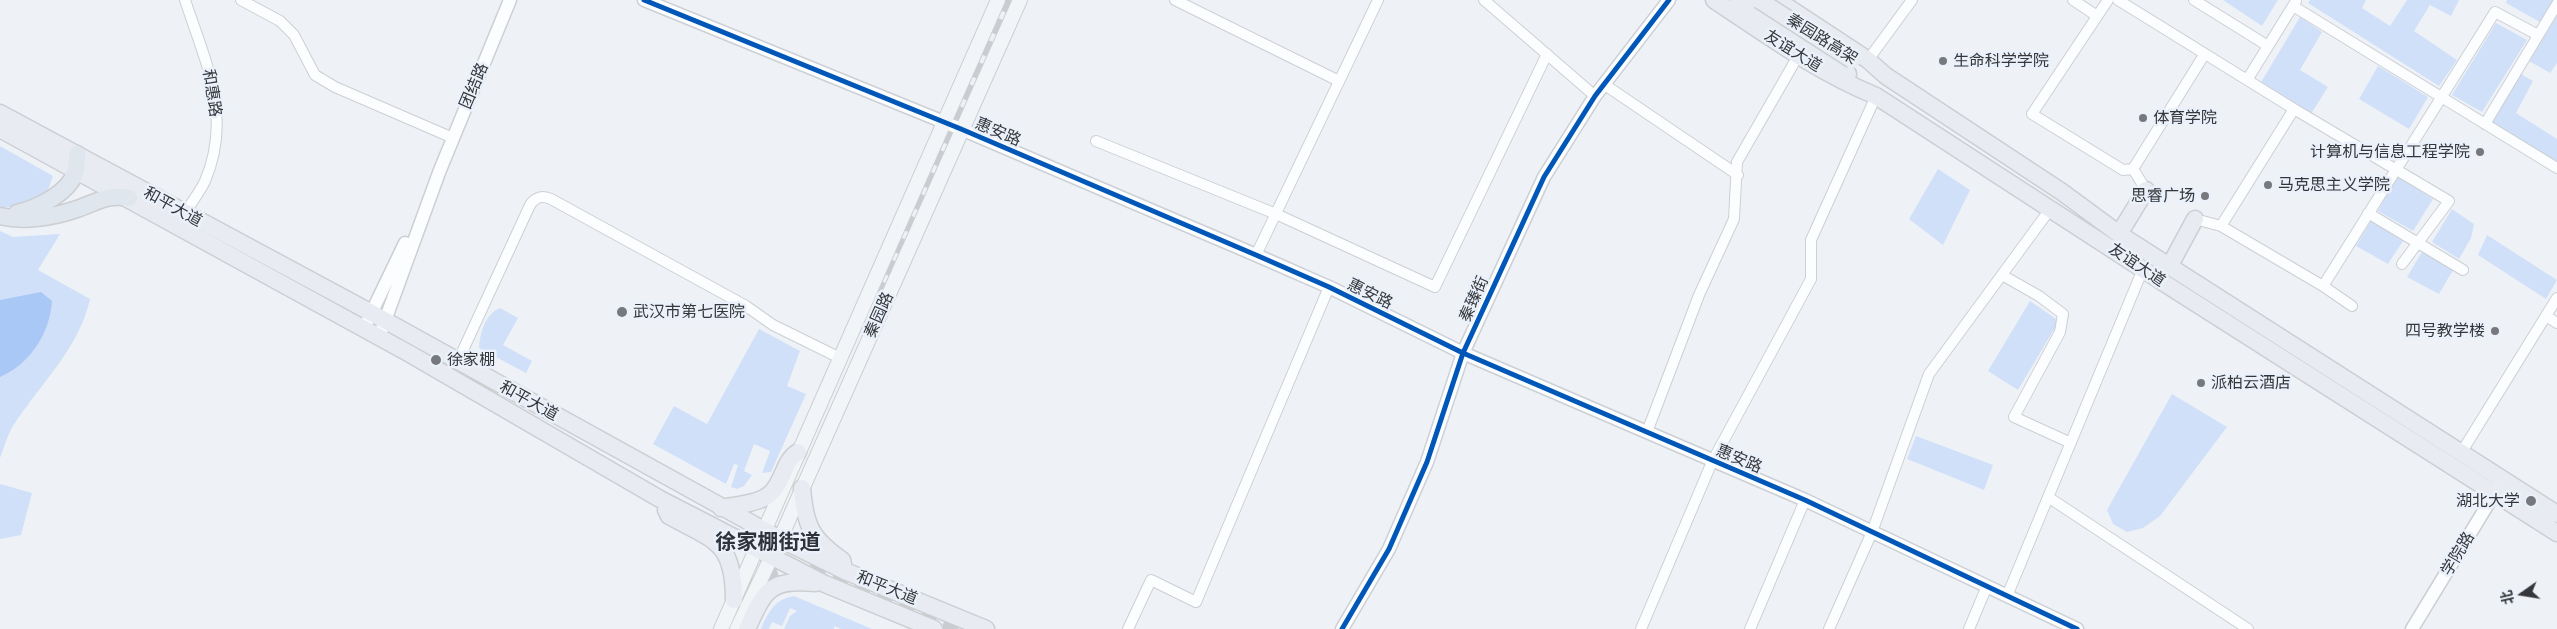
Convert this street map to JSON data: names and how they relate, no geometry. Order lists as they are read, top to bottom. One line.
{"streets":{"main road":["秦园路高架","友谊大道","和平大道","秦园路"],"street":["团结路","和惠路","惠安路","秦臻街","学院路"]},"crossings":[["秦园路高架","友谊大道"],["友谊大道","学院路"],["团结路","和平大道"],["和惠路","和平大道"],["惠安路","秦臻街"],["惠安路","秦园路"],["和平大道","秦园路"]],"districts":["徐家棚街道"],"places":["生命科学学院","体育学院","计算机与信息工程学院","马克思主义学院","思睿广场","武汉市第七医院","四号教学楼","徐家棚","派柏云酒店","湖北大学"],"north":"left"}
